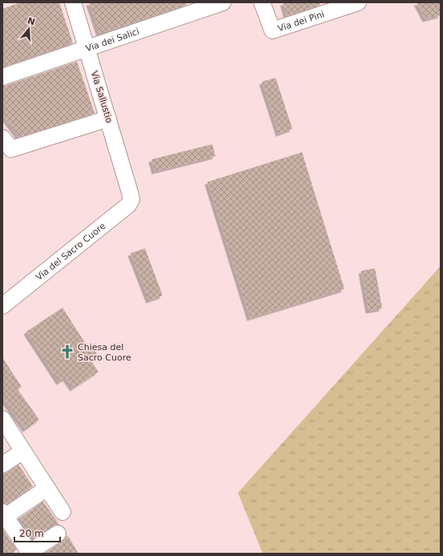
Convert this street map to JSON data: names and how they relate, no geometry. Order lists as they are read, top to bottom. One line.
{"streets":{"street":["Via dei Pini","Via dei Salici","Via Sallustio","Via del Sacro Cuore"]},"crossings":[["Via dei Salici","Via Sallustio"],["Via Sallustio","Via del Sacro Cuore"]],"places":{"church":["Chiesa del Sacro Cuore"]},"scale_bar":"20 m","north":"top"}
